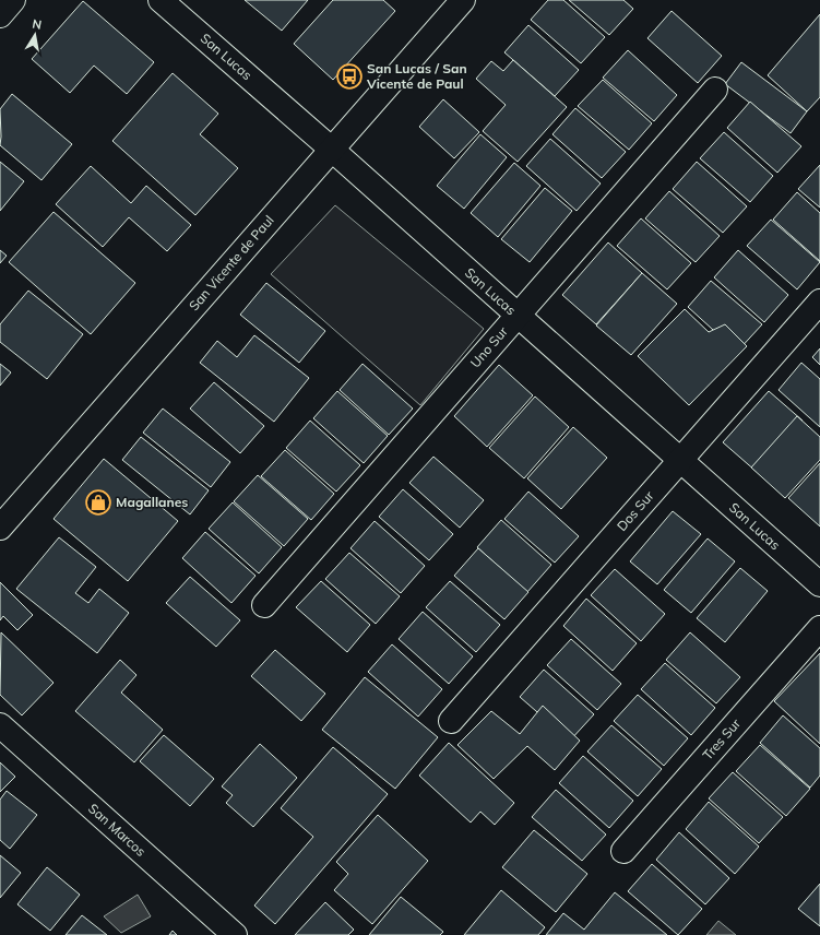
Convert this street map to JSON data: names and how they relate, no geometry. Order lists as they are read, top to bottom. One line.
{"streets":{"street":["San Lucas","San Vicente de Paul","Uno Sur","Dos Sur","Tres Sur","San Marcos"]},"crossings":[["San Lucas","San Vicente de Paul"],["San Lucas","Uno Sur"],["San Lucas","Dos Sur"]],"places":{"bus stop":["San Lucas / San Vicente de Paul"],"shop":["Magallanes"]},"north":"top"}
